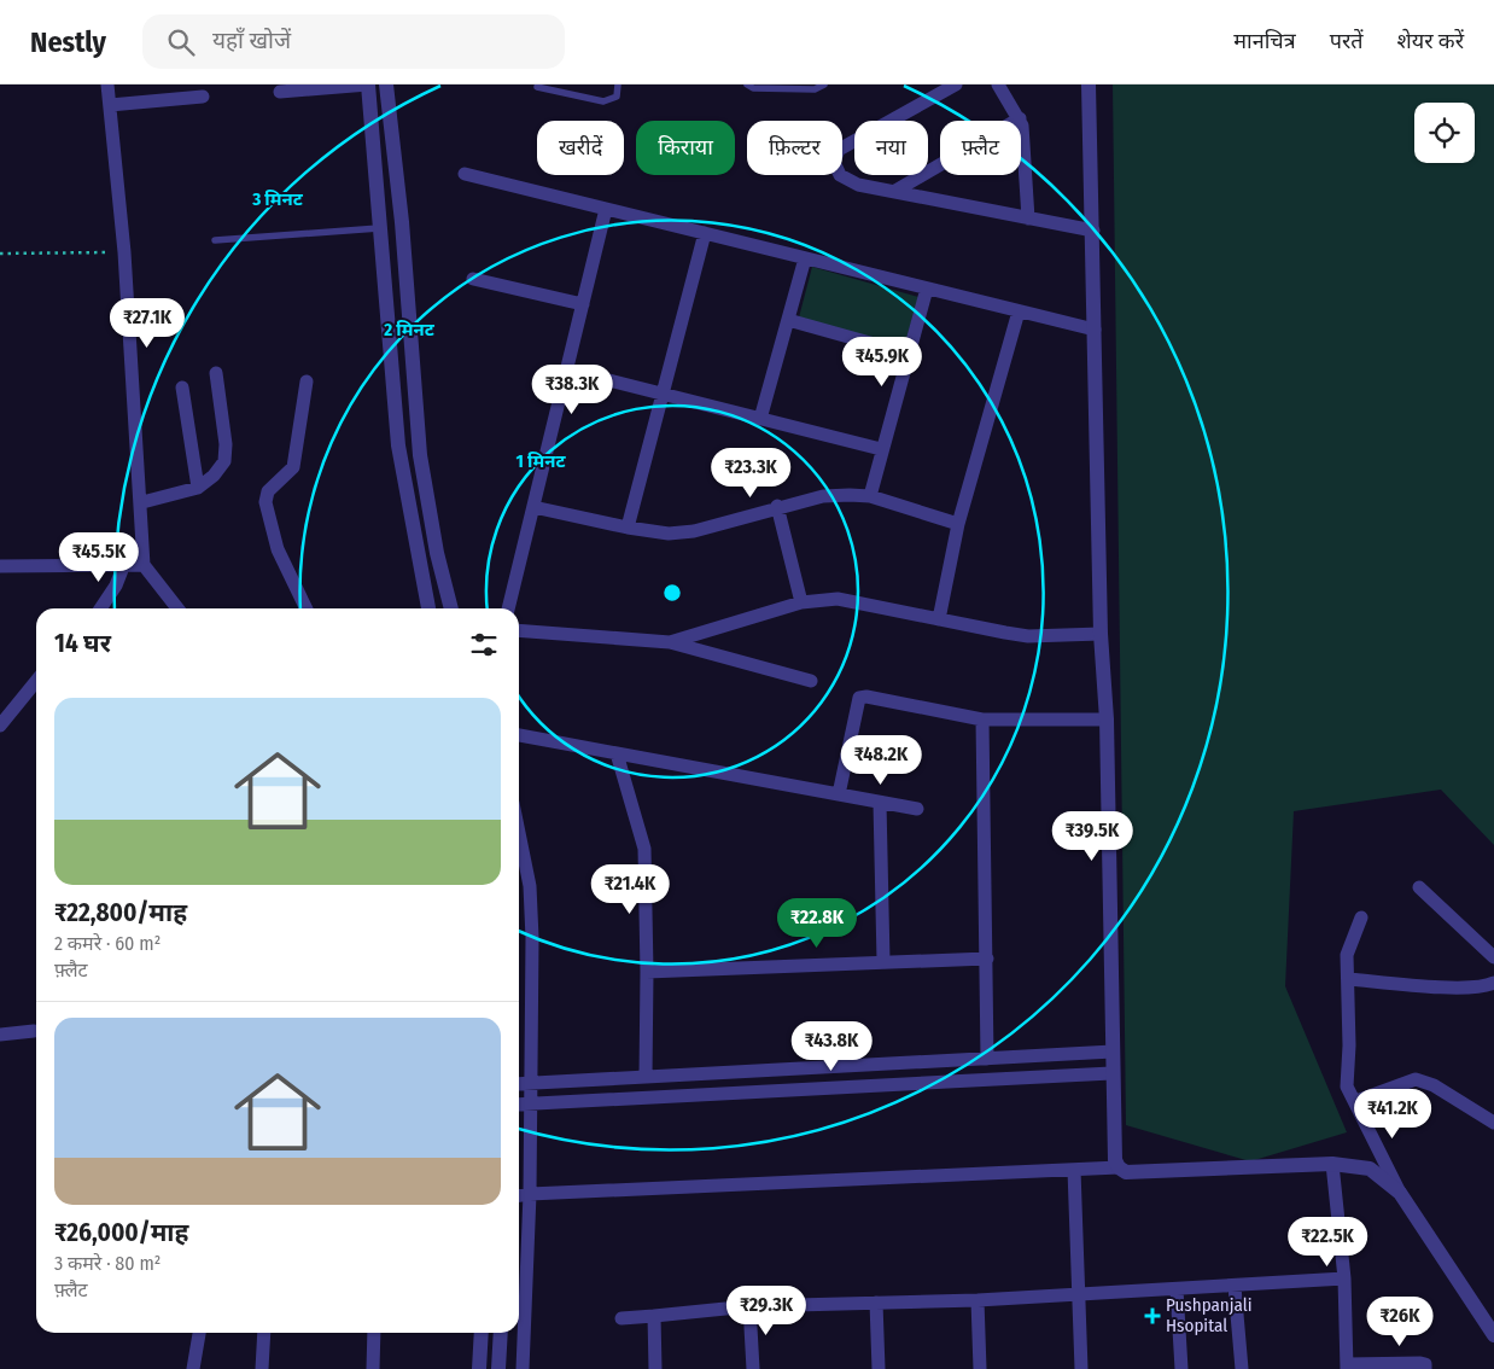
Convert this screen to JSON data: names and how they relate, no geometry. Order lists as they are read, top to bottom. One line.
{"places":{"health":["Pushpanjali Hsopital"]},"page":{"header":"Nestly","search":"यहाँ खोजें","nav":["मानचित्र","परतें","शेयर करें"],"chip":["खरीदें","किराया","फ़िल्टर","नया","फ़्लैट"],"price":["₹27.1K","₹45.9K","₹38.3K","₹23.3K","₹45.5K","₹48.2K","₹39.5K","₹21.4K","₹22.8K","₹43.8K","₹41.2K","₹22.5K","₹29.3K","₹26K"],"heading":"14 घर","list":[{"name":"₹22,800/माह","note":"2 कमरे · 60 m² · फ़्लैट"},{"name":"₹26,000/माह","note":"3 कमरे · 80 m² · फ़्लैट"}]},"rings":["3 मिनट","2 मिनट","1 मिनट"]}
